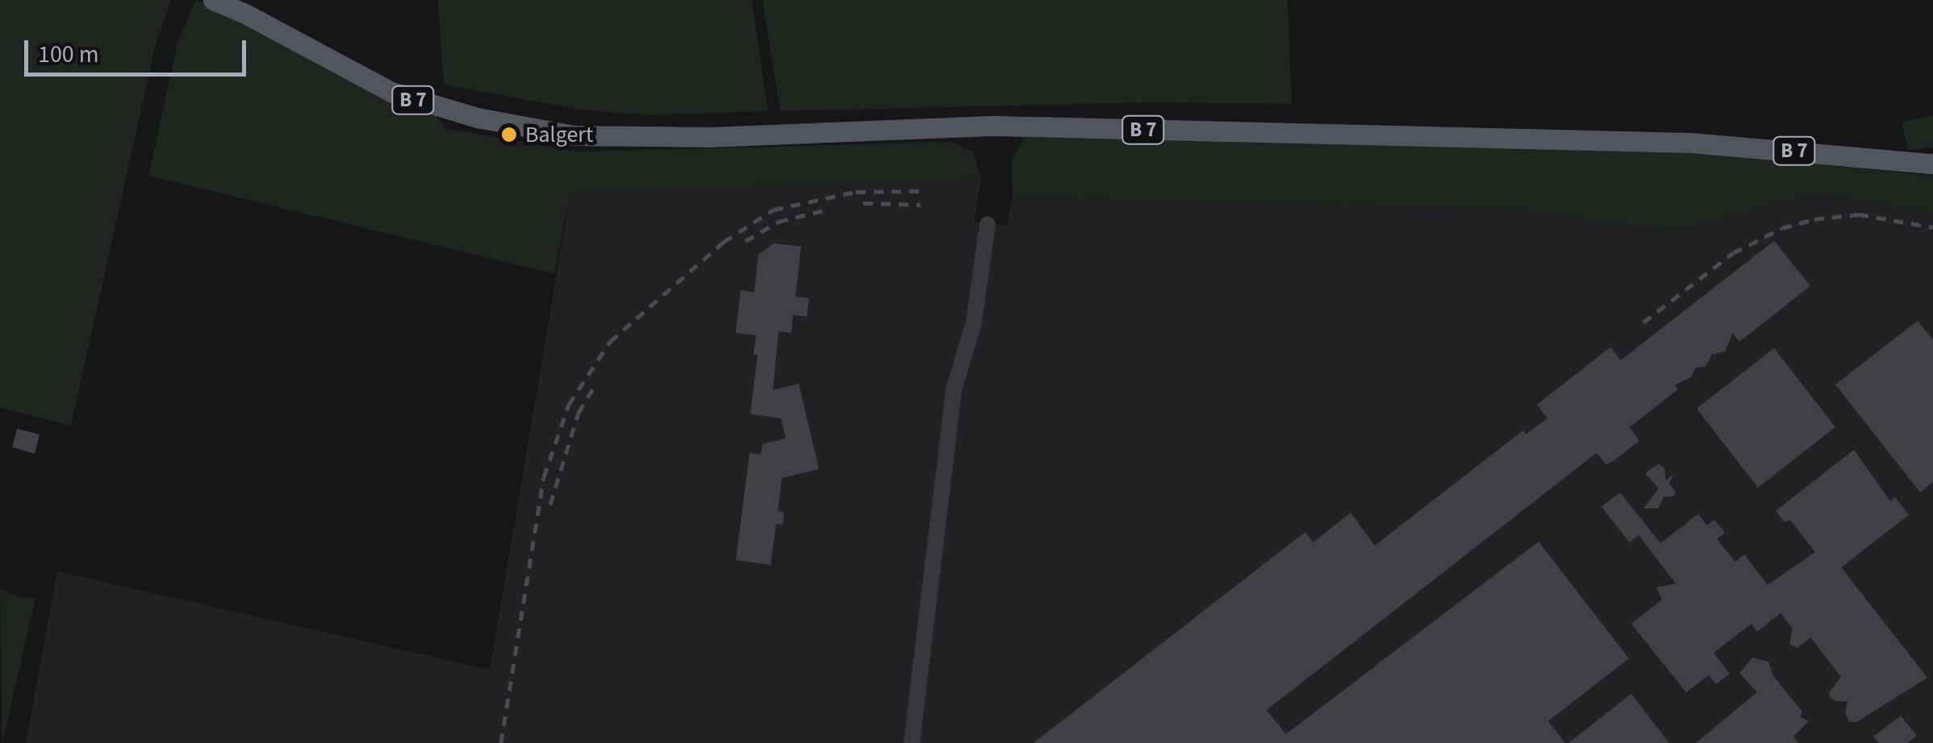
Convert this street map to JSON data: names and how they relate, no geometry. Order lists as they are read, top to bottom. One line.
{"streets":{"main road":["B 7"]},"places":["Balgert"],"scale_bar":"100 m"}
